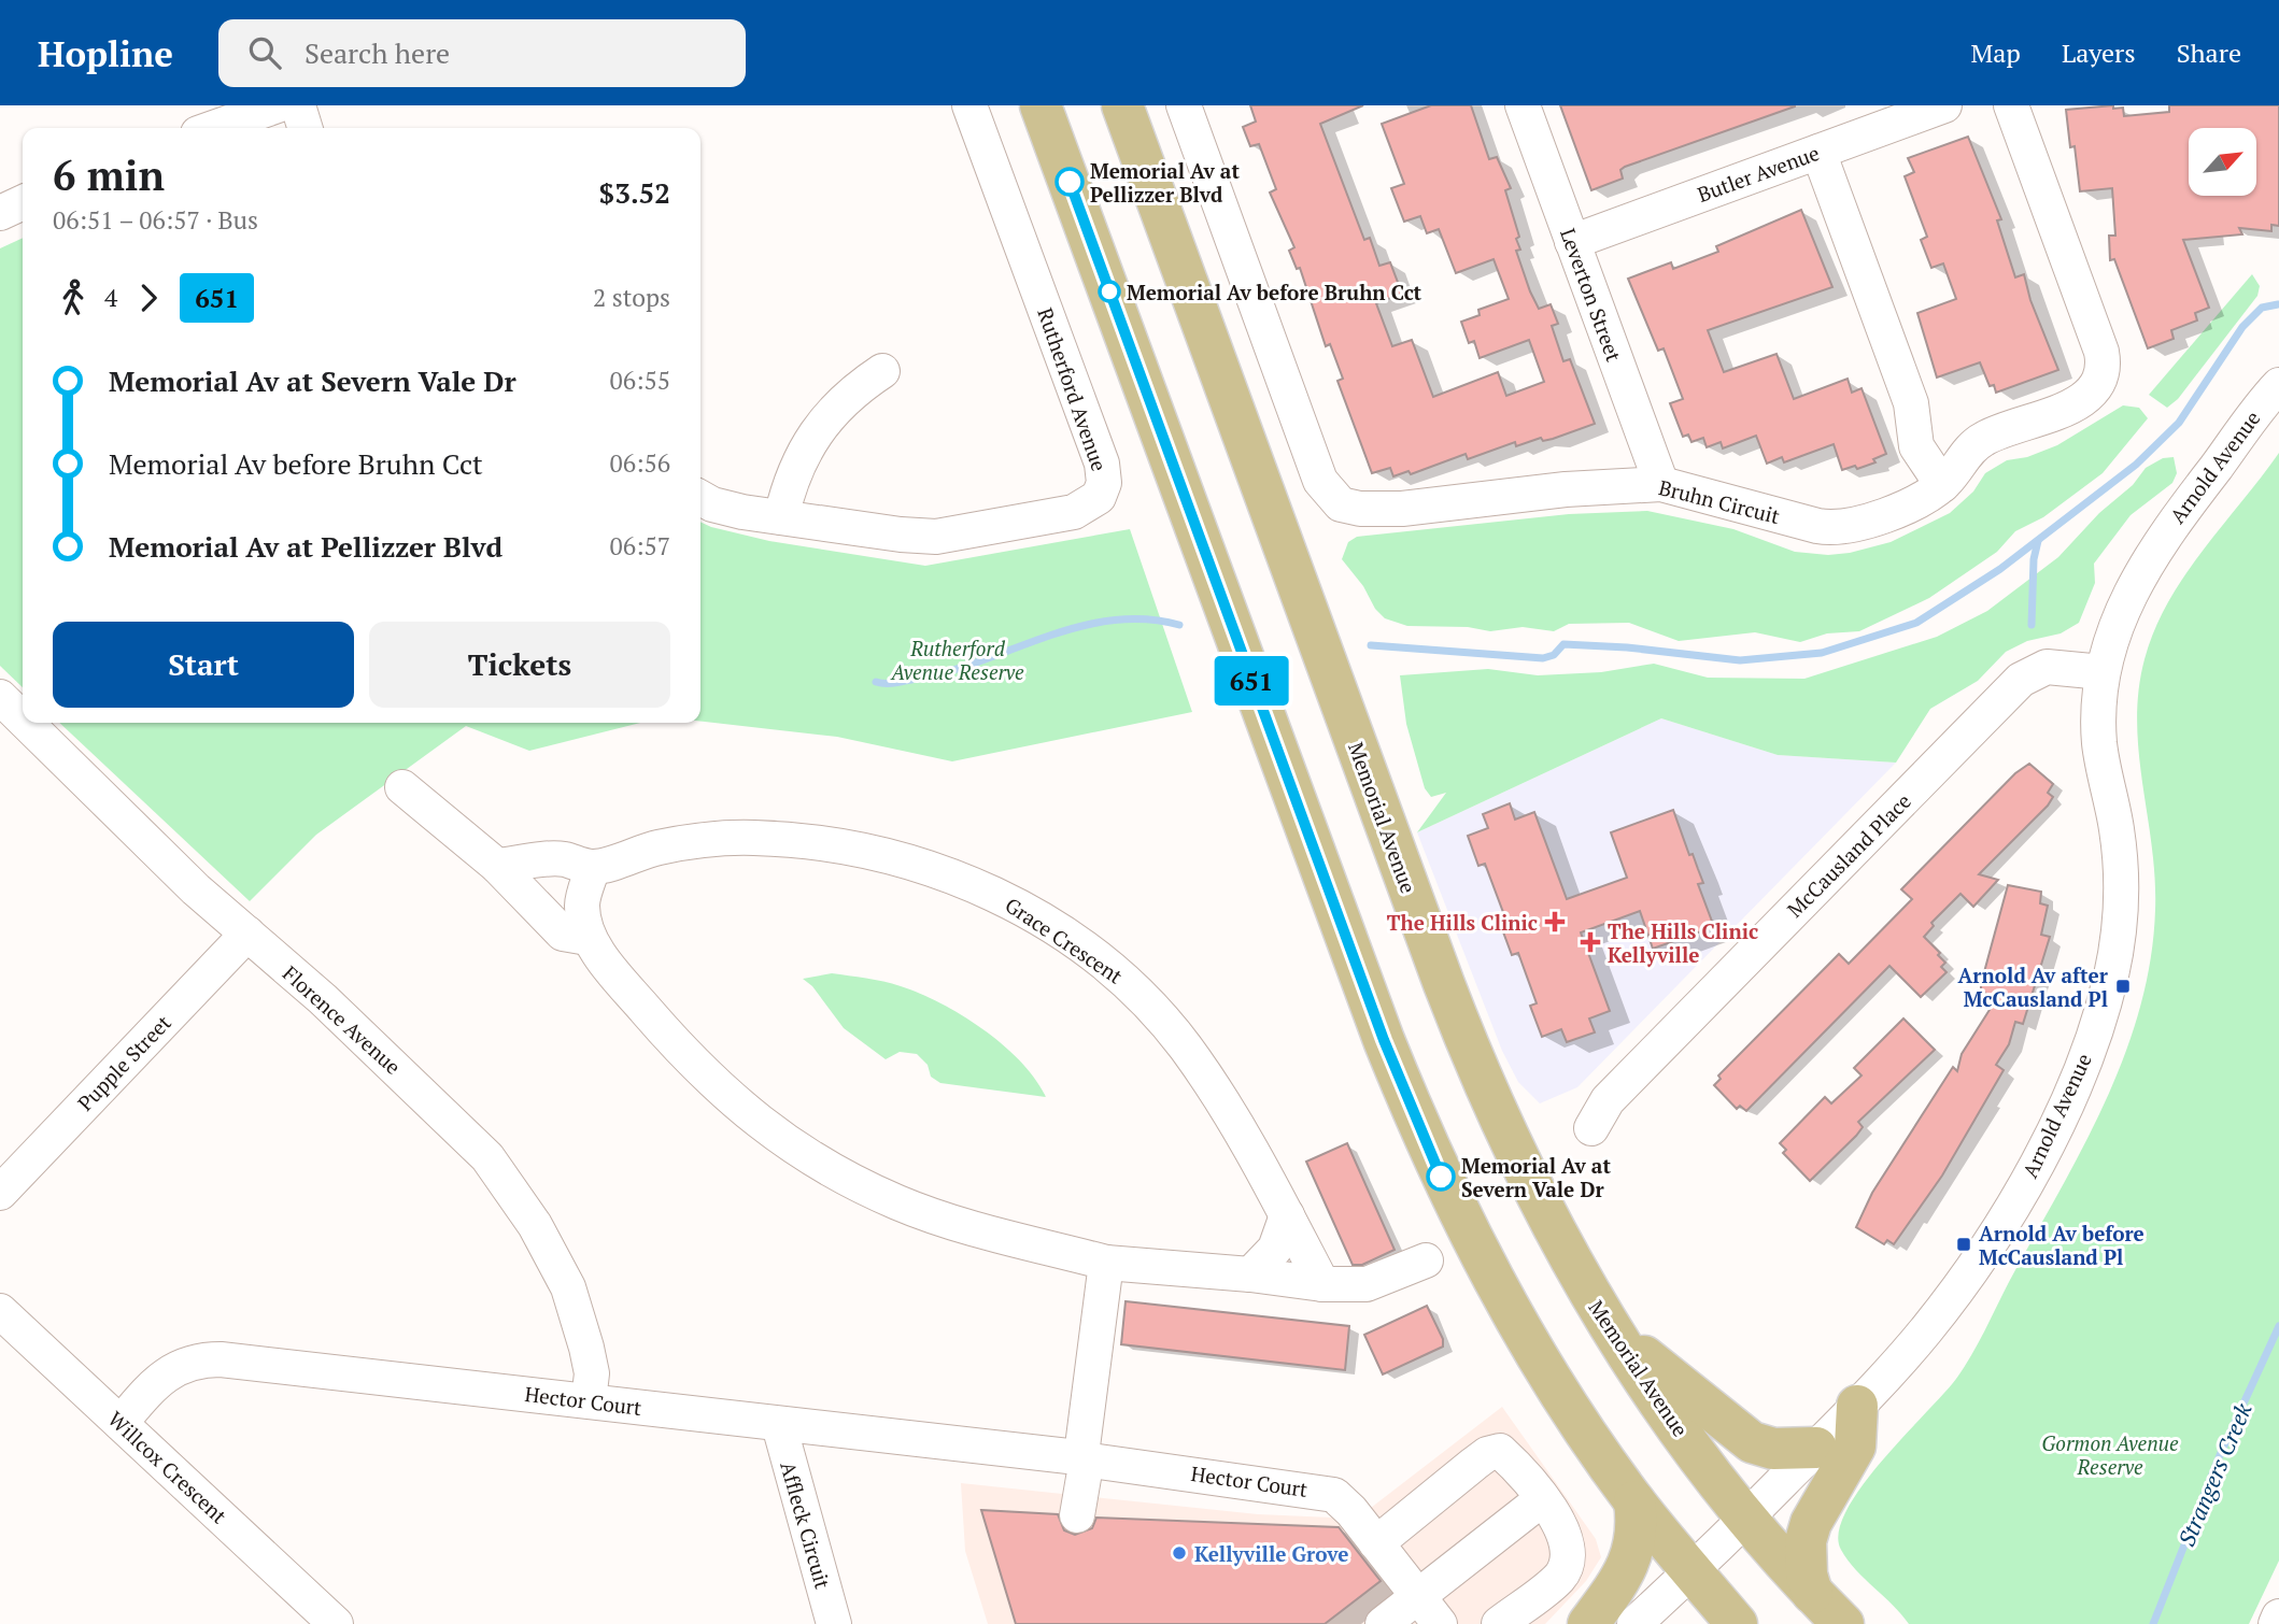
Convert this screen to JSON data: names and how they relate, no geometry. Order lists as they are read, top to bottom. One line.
{"streets":{"main road":["Memorial Avenue"],"street":["Butler Avenue","Leverton Street","Rutherford Avenue","Arnold Avenue","Bruhn Circuit","McCausland Place","Grace Crescent","Florence Avenue","Pupple Street","Hector Court","Willcox Crescent","Affleck Circuit"]},"crossings":[["Butler Avenue","Leverton Street"],["Leverton Street","Bruhn Circuit"],["Arnold Avenue","Memorial Avenue"],["Arnold Avenue","McCausland Place"],["Florence Avenue","Pupple Street"],["Florence Avenue","Hector Court"],["Hector Court","Willcox Crescent"],["Hector Court","Affleck Circuit"]],"water":["Strangers Creek"],"parks":["Rutherford Avenue Reserve","Gormon Avenue Reserve"],"places":{"other":["Memorial Av at Pellizzer Blvd","Memorial Av before Bruhn Cct","Memorial Av at Severn Vale Dr","Kellyville Grove"],"health":["The Hills Clinic","The Hills Clinic Kellyville"],"transit":["Arnold Av after McCausland Pl","Arnold Av before McCausland Pl"]},"lines":["bus line 651"],"north":"top right","page":{"header":"Hopline","search":"Search here","nav":["Map","Layers","Share"],"on_map":"651","heading":["6 min","06:51 – 06:57 · Bus","$3.52"],"legs":["4","651","2 stops"],"list":[{"name":"Memorial Av at Severn Vale Dr","value":"06:55"},{"name":"Memorial Av before Bruhn Cct","value":"06:56"},{"name":"Memorial Av at Pellizzer Blvd","value":"06:57"}],"buttons":["Start","Tickets"]}}
